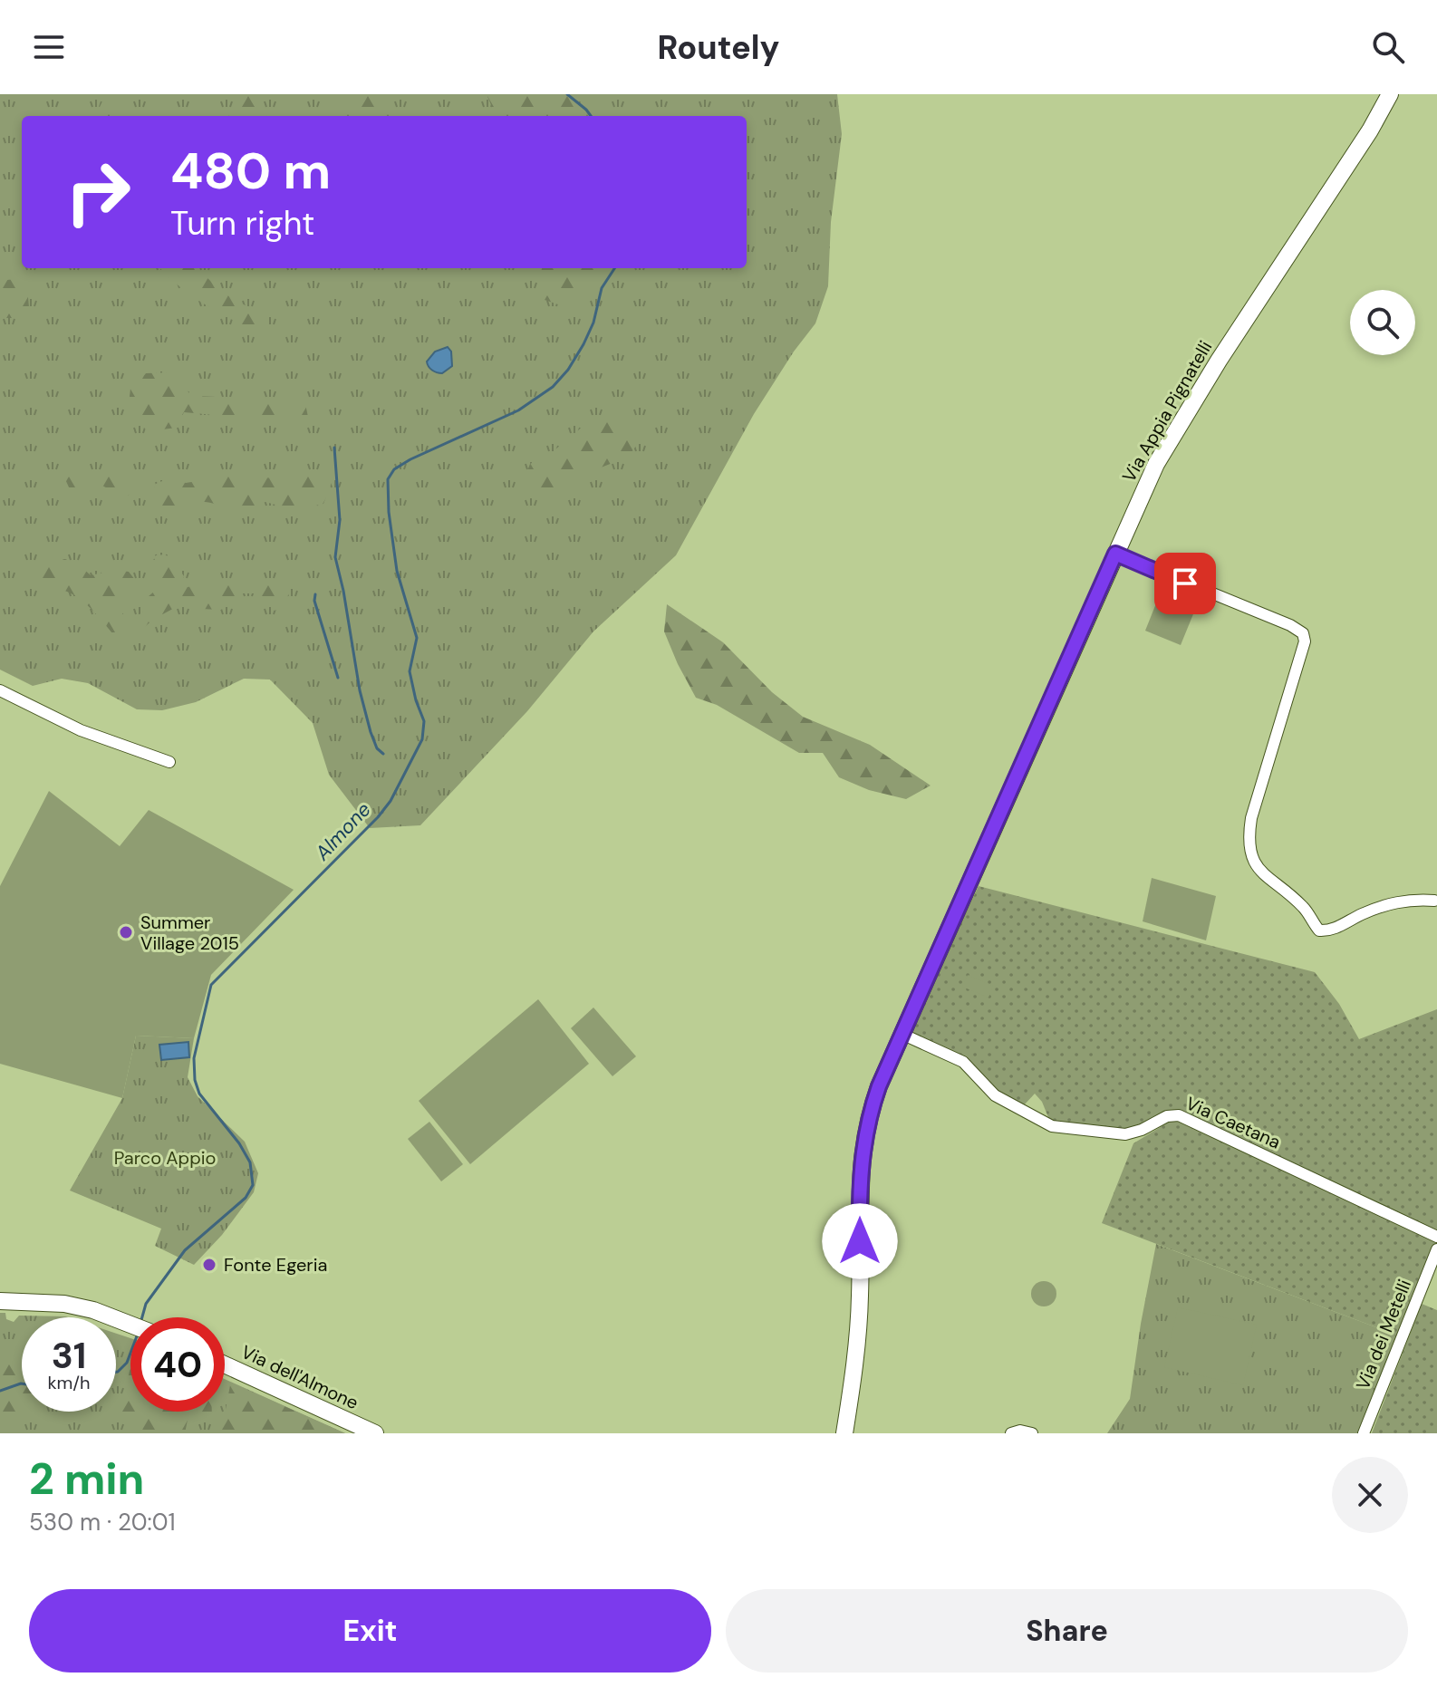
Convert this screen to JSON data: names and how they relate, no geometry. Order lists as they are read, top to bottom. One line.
{"streets":{"street":["Via Appia Pignatelli","Via Caetana","Via dei Metelli","Via dell'Almone"]},"crossings":[["Via Appia Pignatelli","Via Caetana"]],"water":["Almone"],"parks":["Parco Appio"],"places":["Summer Village 2015","Fonte Egeria"],"page":{"header":"Routely","turn":["480 m","Turn right"],"speed":"31 km/h","limit":"40","heading":["2 min","530 m · 20:01"],"buttons":["Exit","Share"]}}
